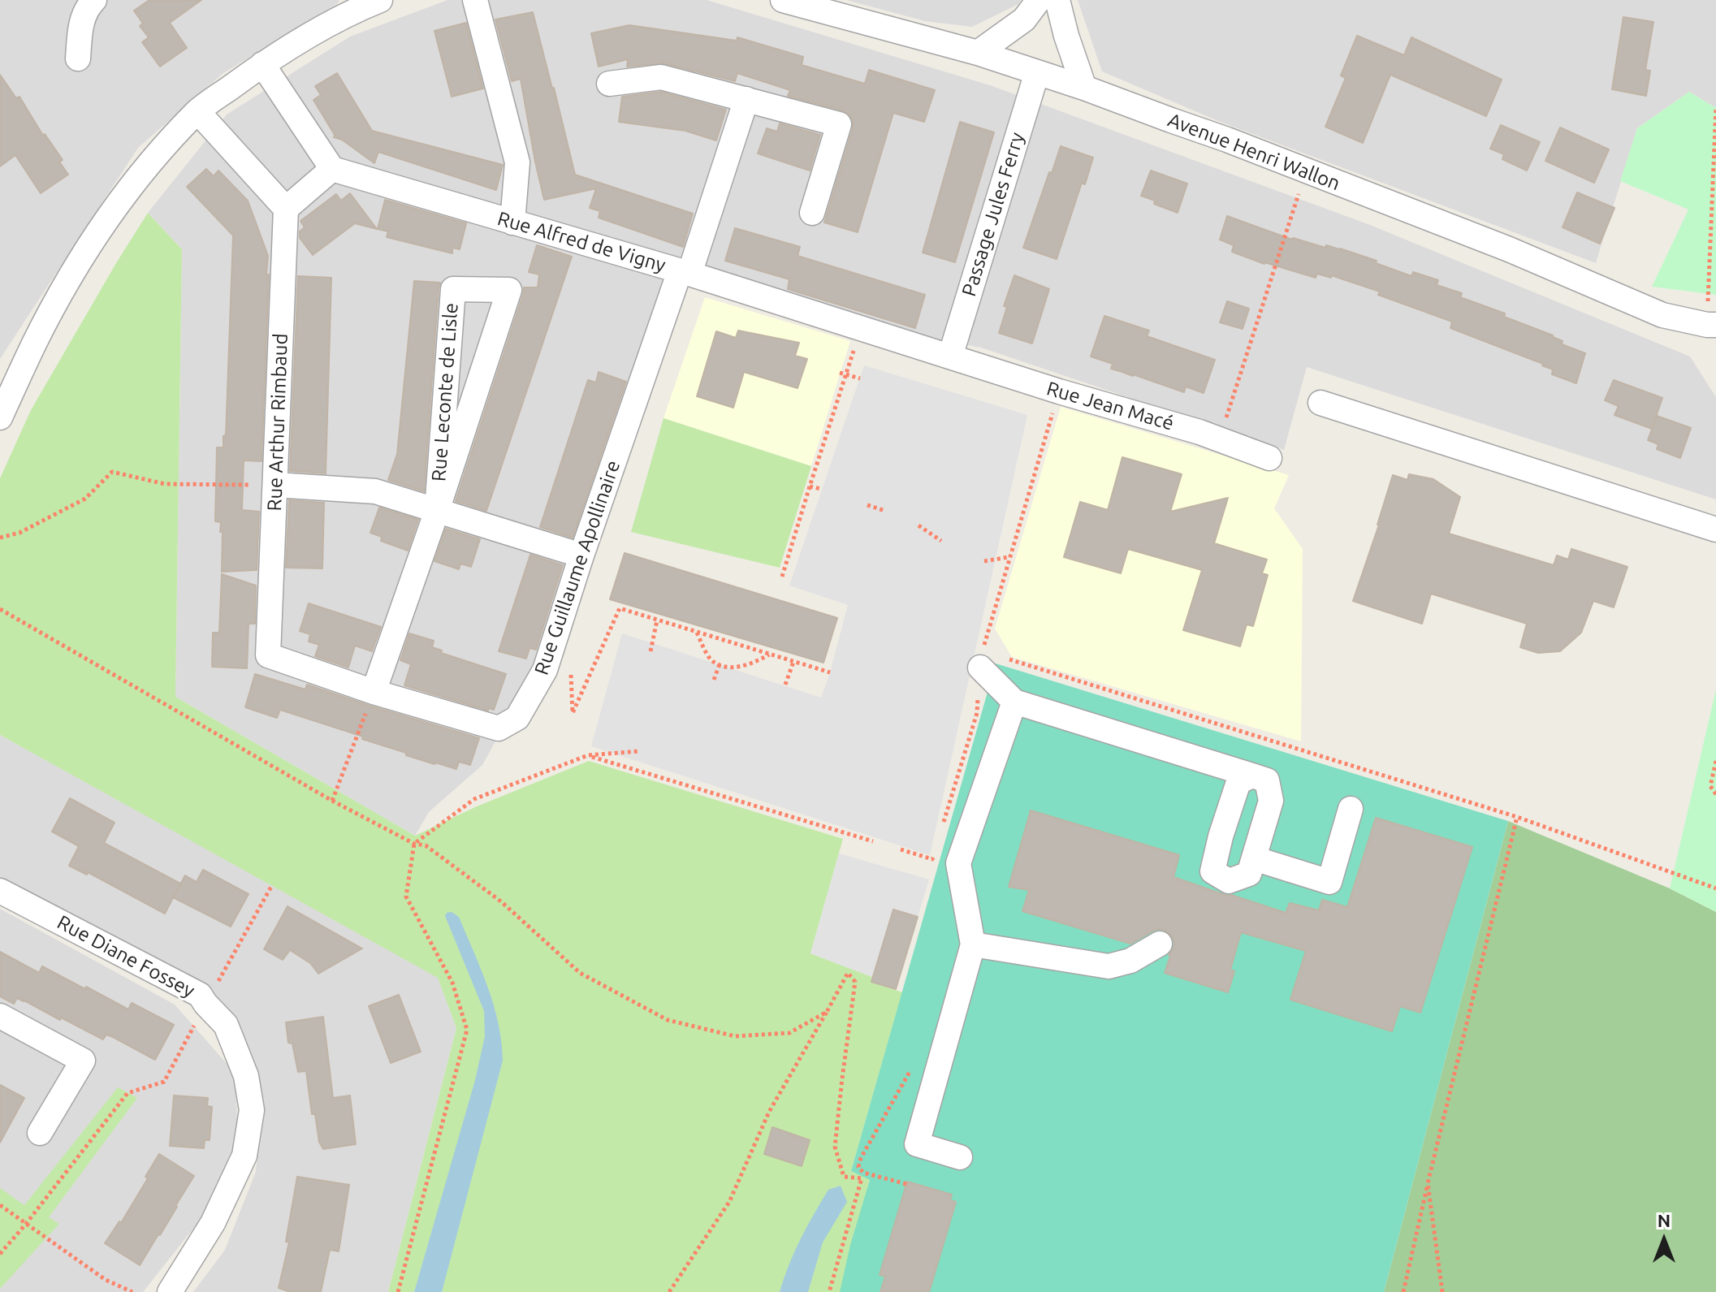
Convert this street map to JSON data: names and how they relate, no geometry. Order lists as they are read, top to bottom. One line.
{"streets":{"street":["Avenue Henri Wallon","Passage Jules Ferry","Rue Alfred de Vigny","Rue Leconte de Lisle","Rue Jean Macé","Rue Arthur Rimbaud","Rue Guillaume Apollinaire","Rue Diane Fossey"]},"crossings":[["Avenue Henri Wallon","Passage Jules Ferry"],["Passage Jules Ferry","Rue Alfred de Vigny"],["Passage Jules Ferry","Rue Jean Macé"],["Rue Alfred de Vigny","Rue Jean Macé"],["Rue Alfred de Vigny","Rue Guillaume Apollinaire"],["Rue Leconte de Lisle","Rue Arthur Rimbaud"],["Rue Leconte de Lisle","Rue Guillaume Apollinaire"],["Rue Arthur Rimbaud","Rue Guillaume Apollinaire"]],"north":"top"}
